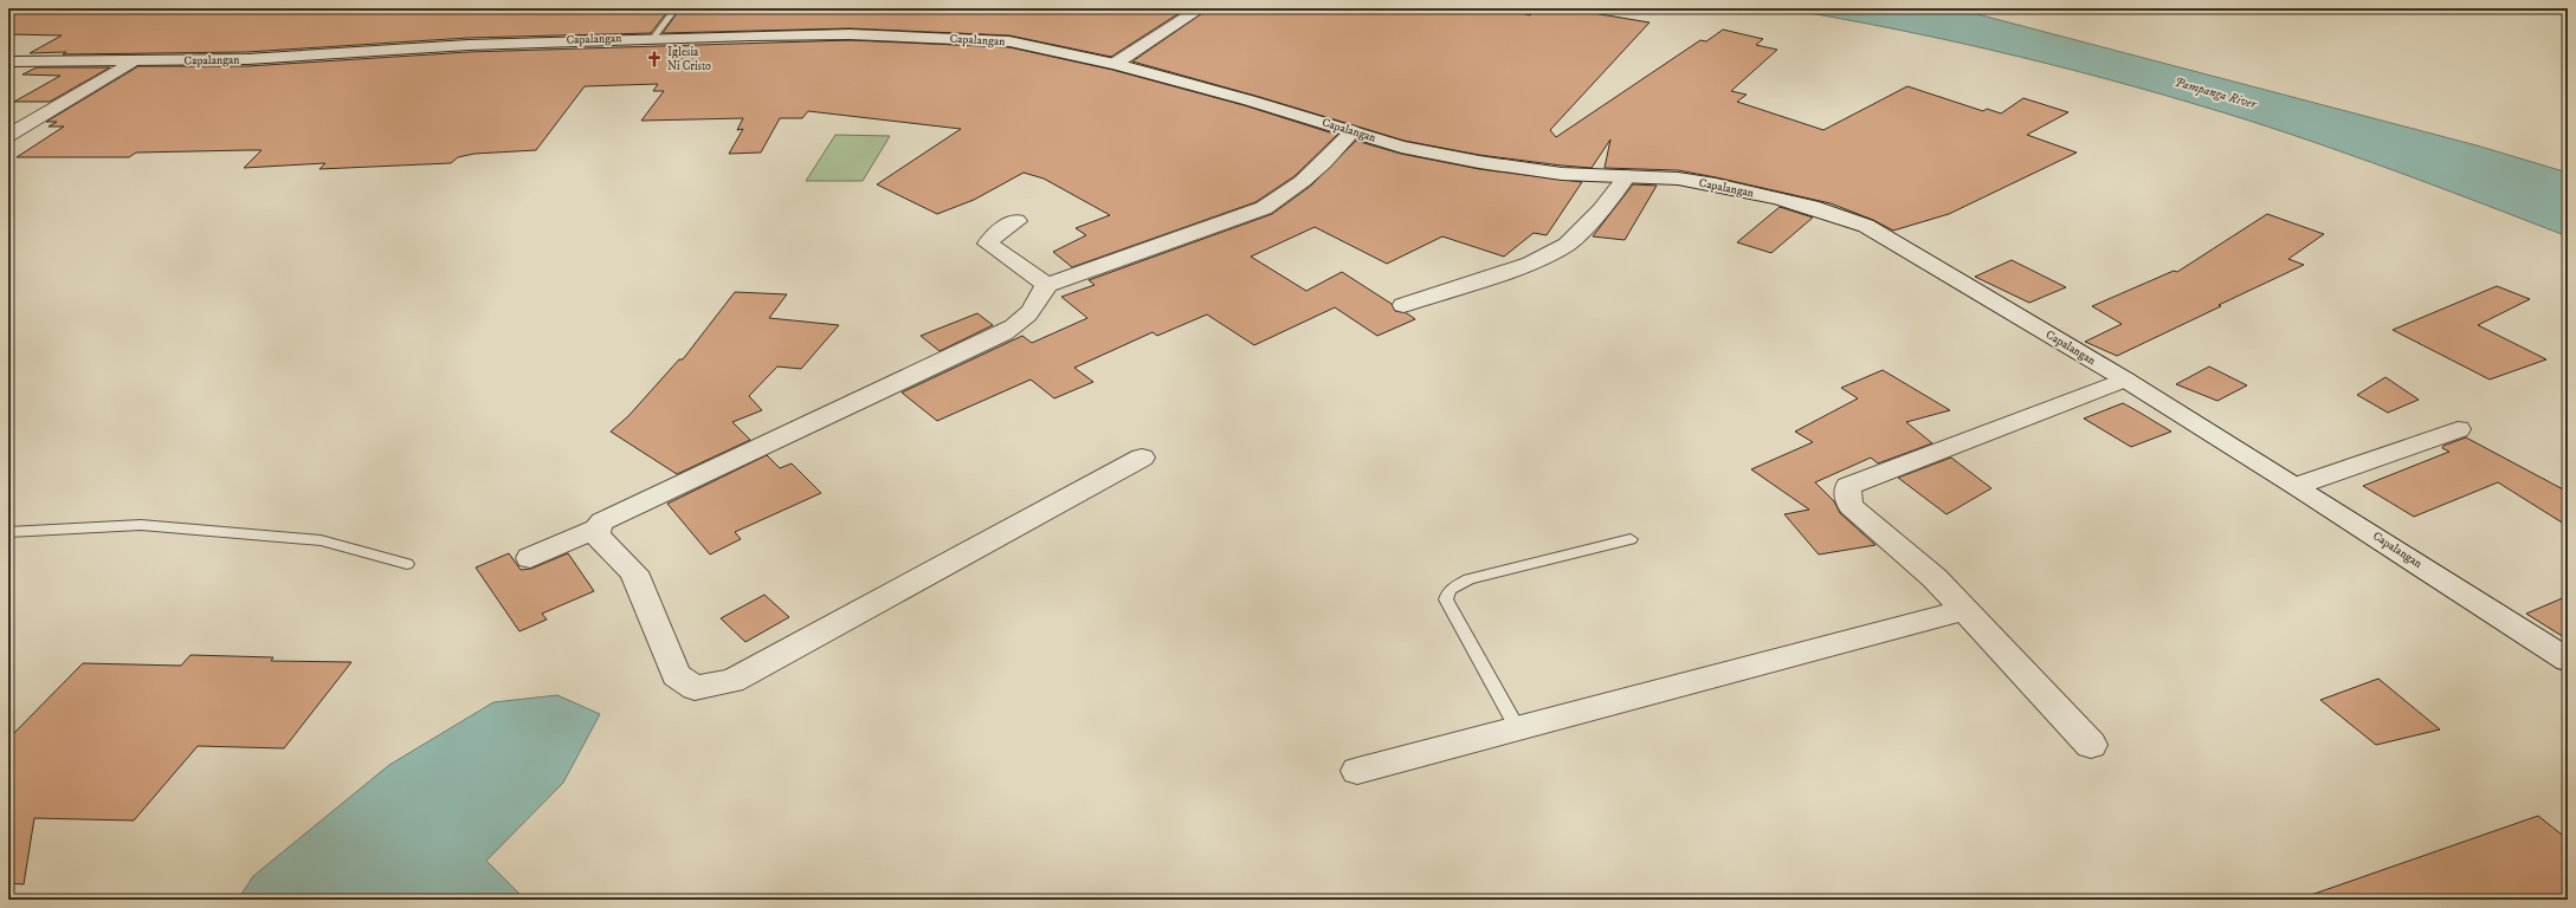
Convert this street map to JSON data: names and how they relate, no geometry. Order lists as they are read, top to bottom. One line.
{"streets":{"street":["Capalangan"]},"water":["Pampanga River"],"places":{"church":["Iglesia Ni Cristo"]}}
